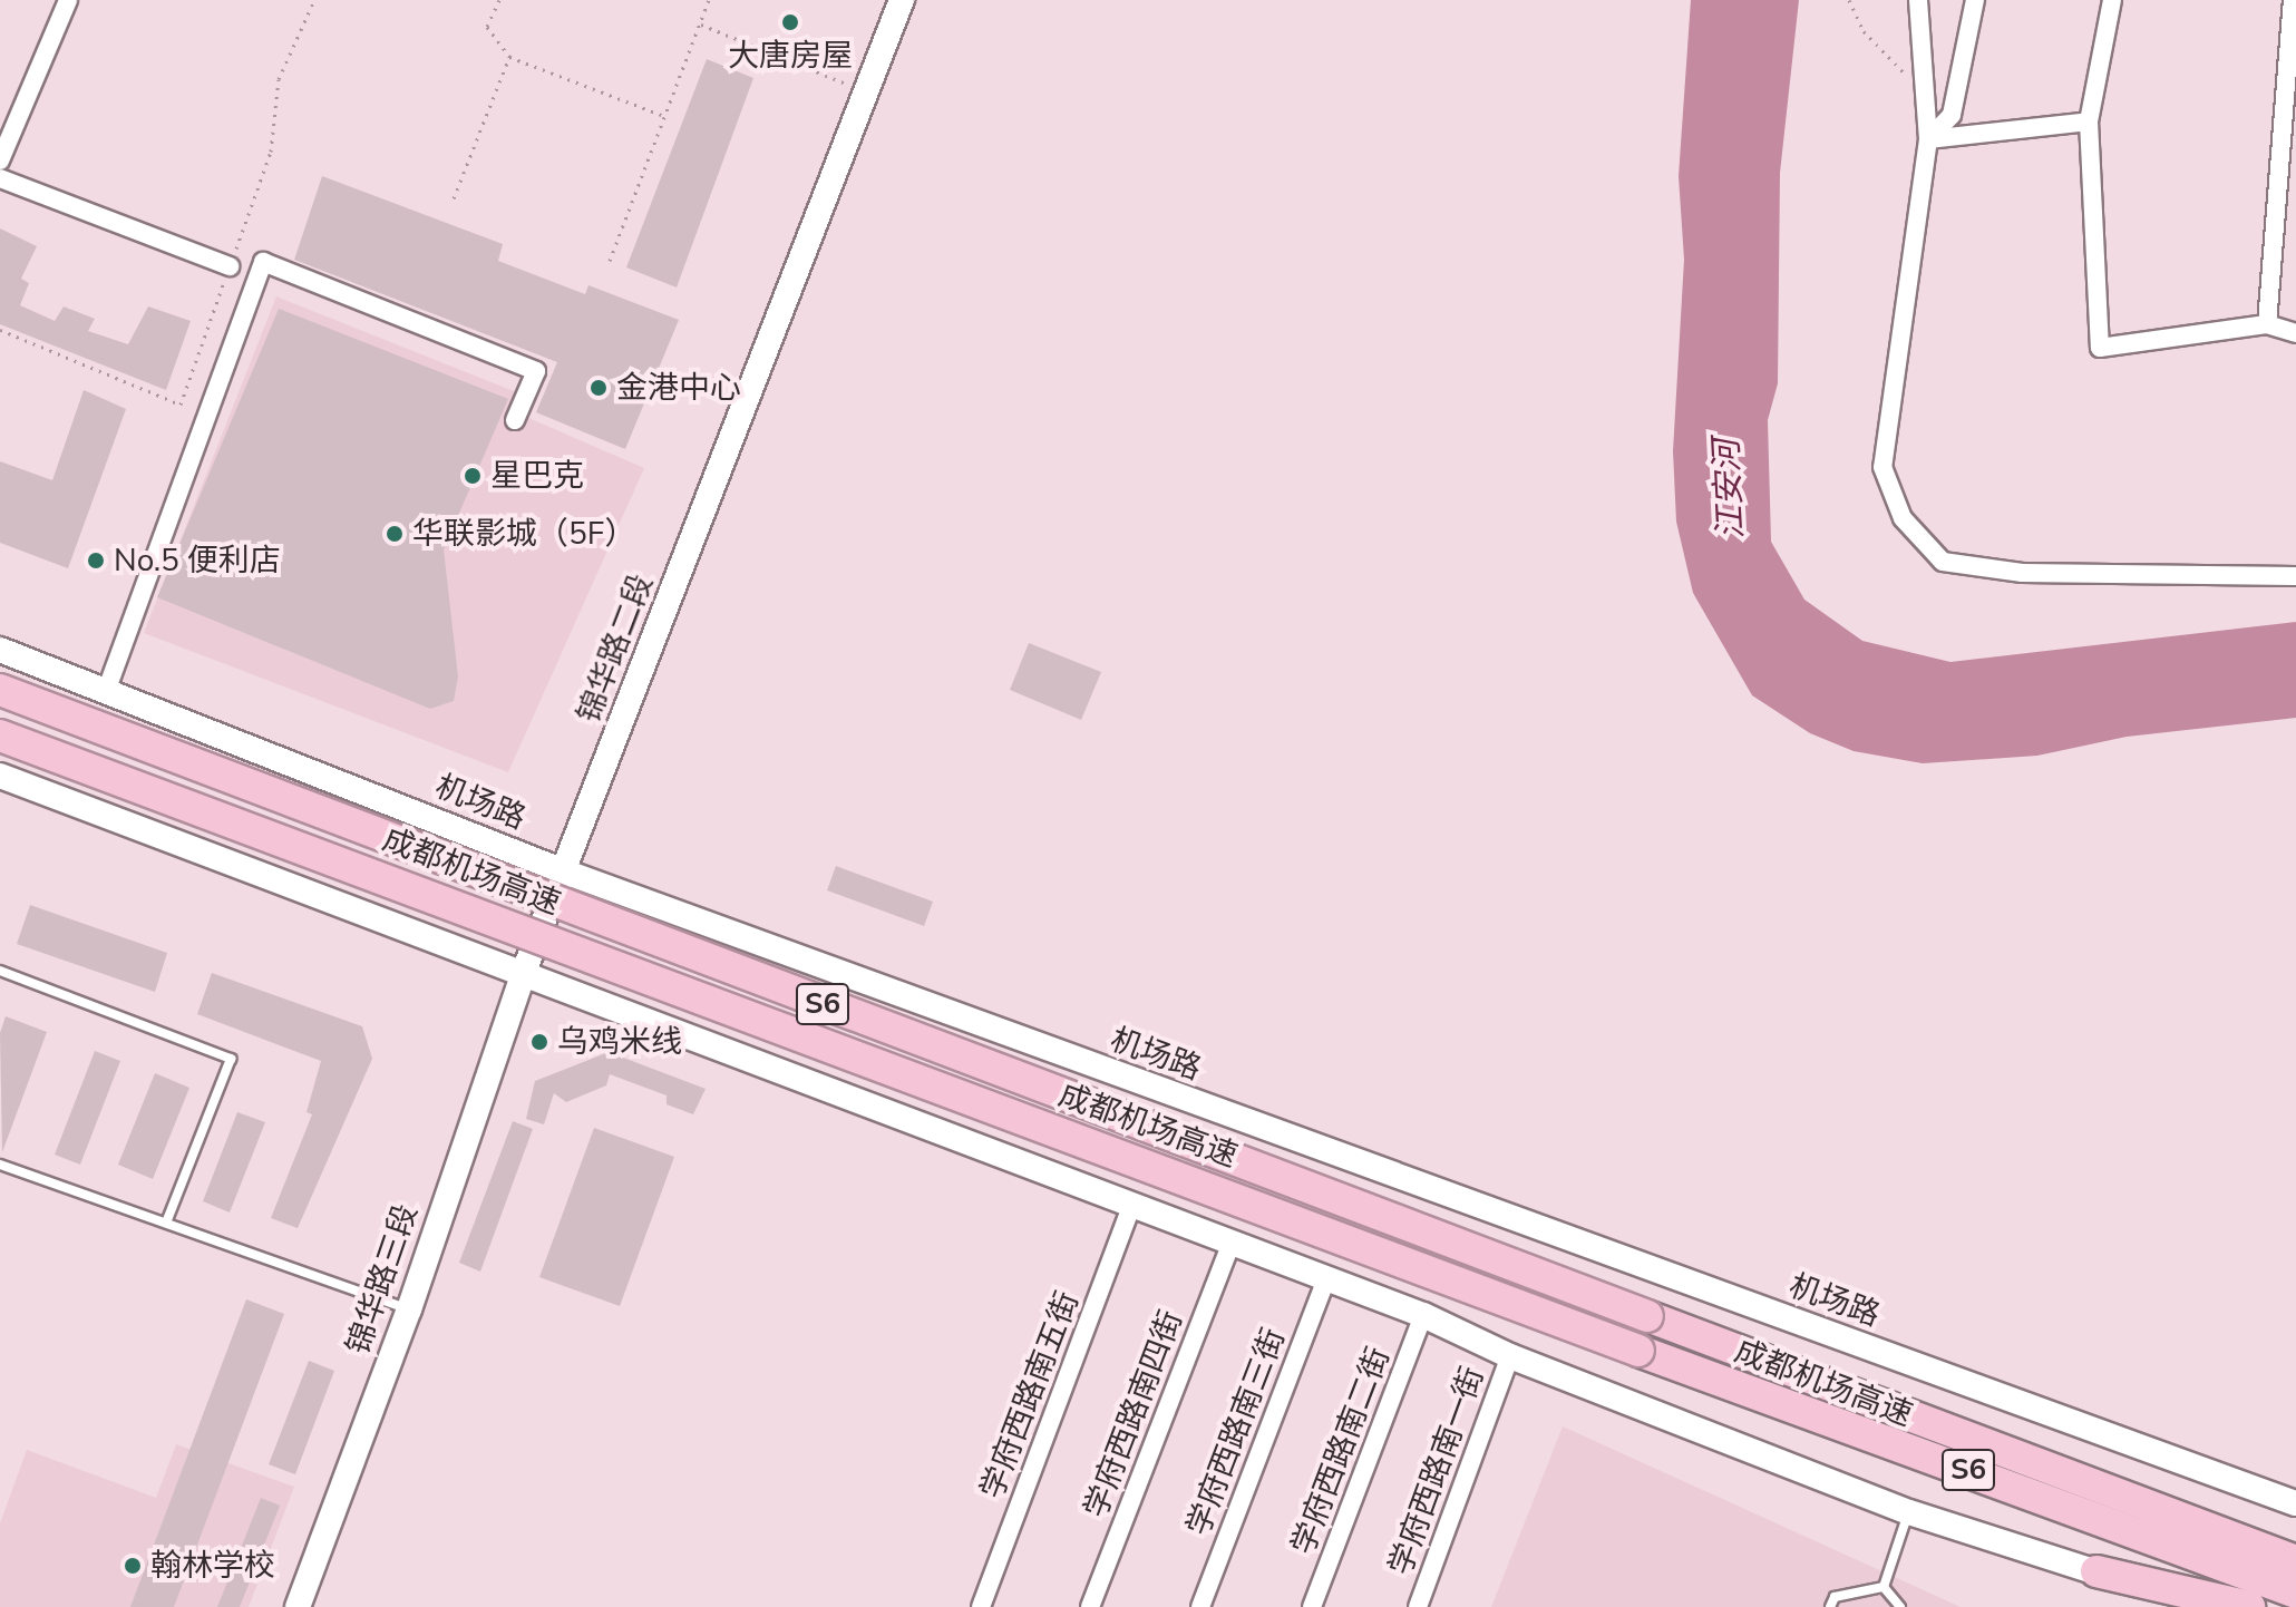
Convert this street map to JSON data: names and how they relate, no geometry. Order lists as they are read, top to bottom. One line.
{"streets":{"highway":["成都机场高速","S6"],"main road":["锦华路二段","机场路","锦华路三段"],"street":["学府西路南五街","学府西路南四街","学府西路南三街","学府西路南二街","学府西路南一街"]},"crossings":[["锦华路二段","机场路"],["锦华路二段","锦华路三段"]],"water":["江安河"],"places":["大唐房屋","金港中心","星巴克","华联影城（5F）","No.5 便利店","乌鸡米线","翰林学校"]}
